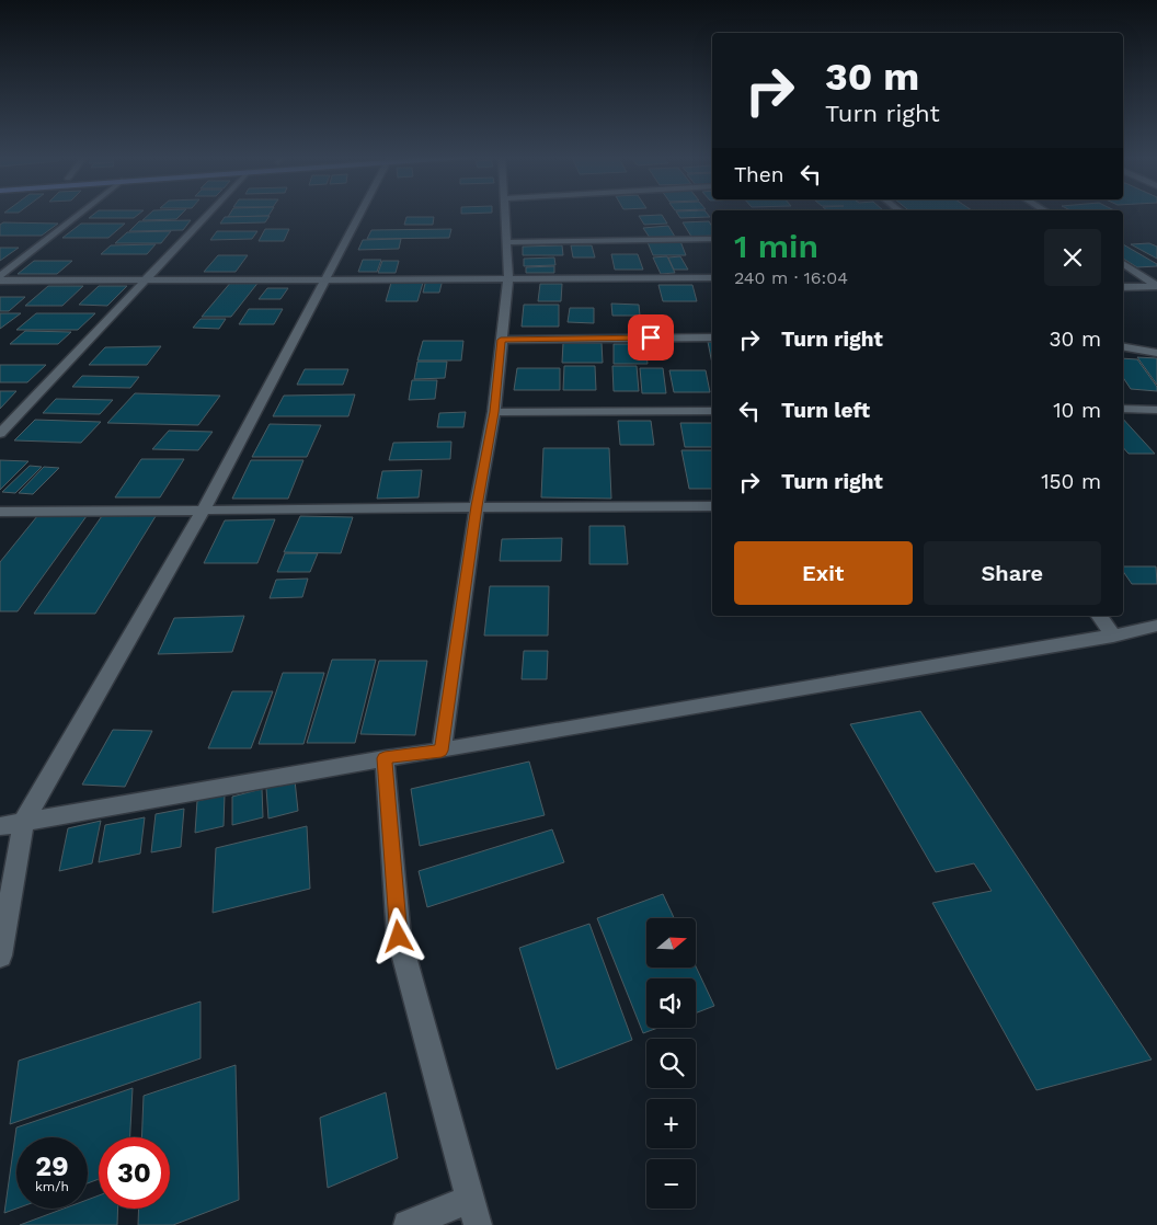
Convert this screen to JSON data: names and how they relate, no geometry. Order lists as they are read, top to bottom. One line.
{"north":"right","page":{"turn":["30 m","Turn right"],"then":"Then","heading":["1 min","240 m · 16:04"],"list":[{"name":"Turn right","value":"30 m"},{"name":"Turn left","value":"10 m"},{"name":"Turn right","value":"150 m"}],"buttons":["Exit","Share"],"map_buttons":["+","−"],"speed":"29 km/h","limit":"30"}}
